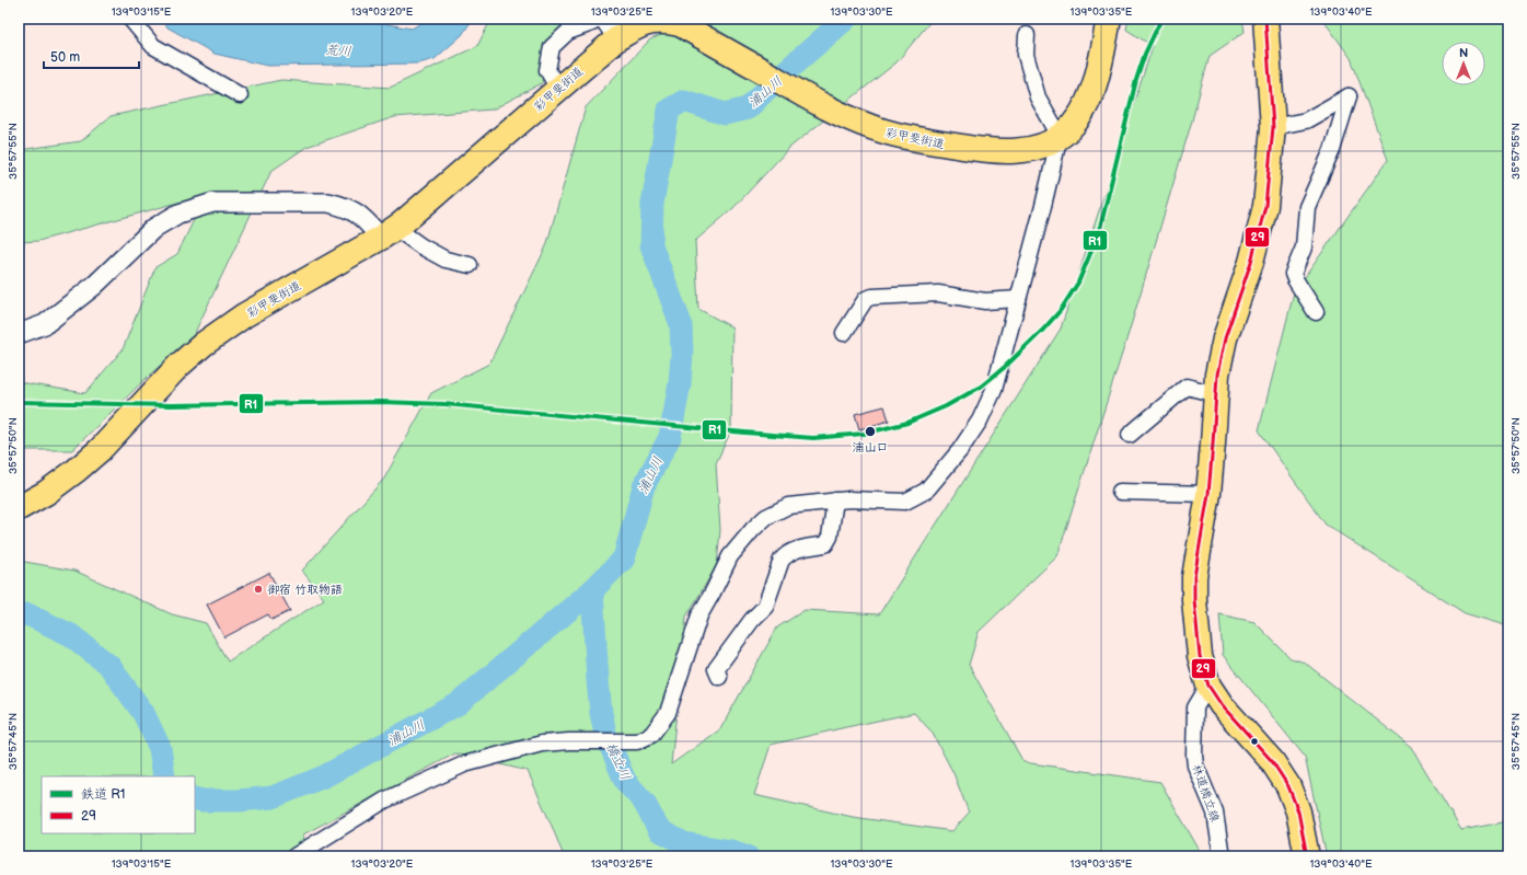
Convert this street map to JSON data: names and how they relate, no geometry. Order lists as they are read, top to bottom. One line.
{"streets":{"main road":["彩甲斐街道"],"street":["林道橋立線"]},"water":["荒川","浦山川","橋立川"],"places":["浦山口","御宿 竹取物語"],"lines":["rail line R1","transit line 29"],"legend":["鉄道 R1","29"],"scale_bar":"50 m","north":"top","coordinates":["139°03'15\"E","139°03'20\"E","139°03'25\"E","139°03'30\"E","139°03'35\"E","139°03'40\"E","35°57'55\"N","35°57'50\"N","35°57'45\"N"]}
